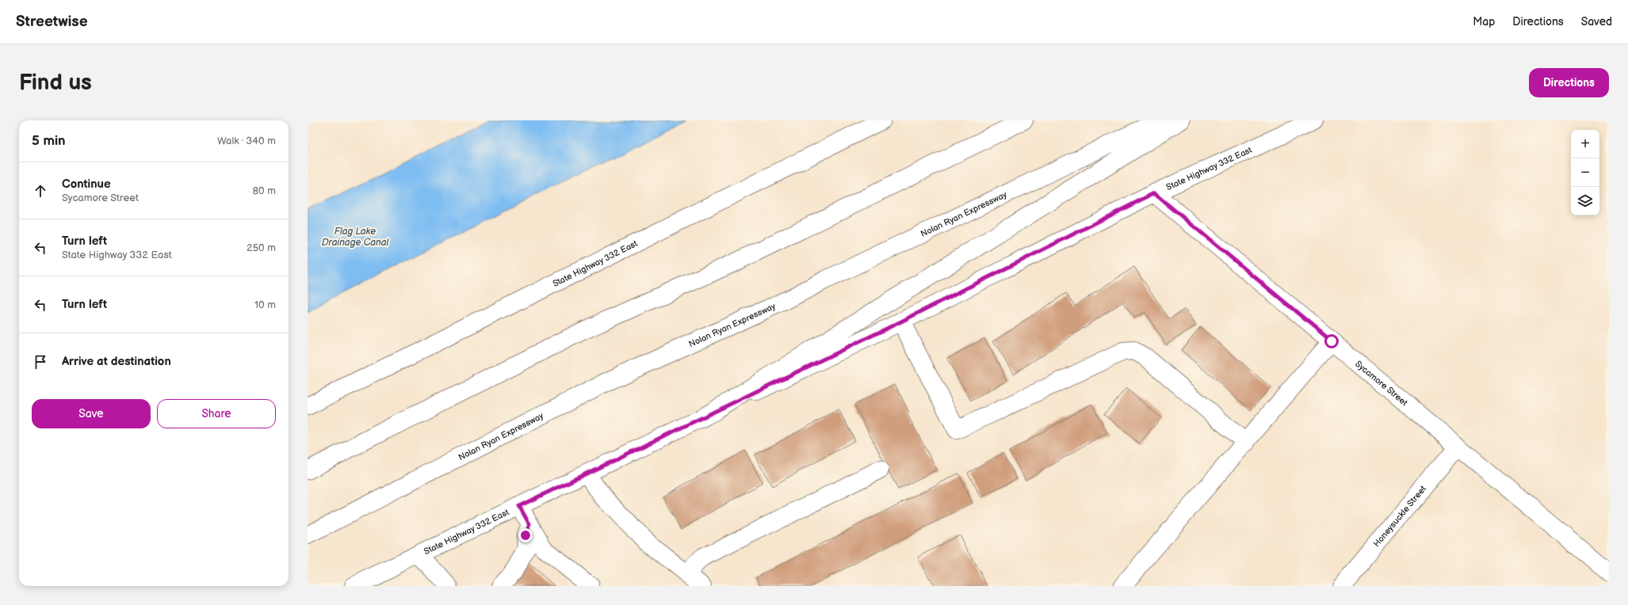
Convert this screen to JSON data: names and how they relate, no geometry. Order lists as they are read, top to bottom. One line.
{"streets":{"main road":["State Highway 332 East","Nolan Ryan Expressway","Sycamore Street","Honeysuckle Street"]},"crossings":[["State Highway 332 East","Sycamore Street"],["Sycamore Street","Honeysuckle Street"]],"water":["Flag Lake Drainage Canal"],"page":{"header":"Streetwise","nav":["Map","Directions","Saved"],"buttons":["Directions",["Save","Share"]],"title":"Find us","heading":["5 min","Walk · 340 m"],"map_buttons":["+","−"],"list":[["Continue","Sycamore Street","80 m"],["Turn left","State Highway 332 East","250 m"],["Turn left","10 m"],"Arrive at destination"]}}
